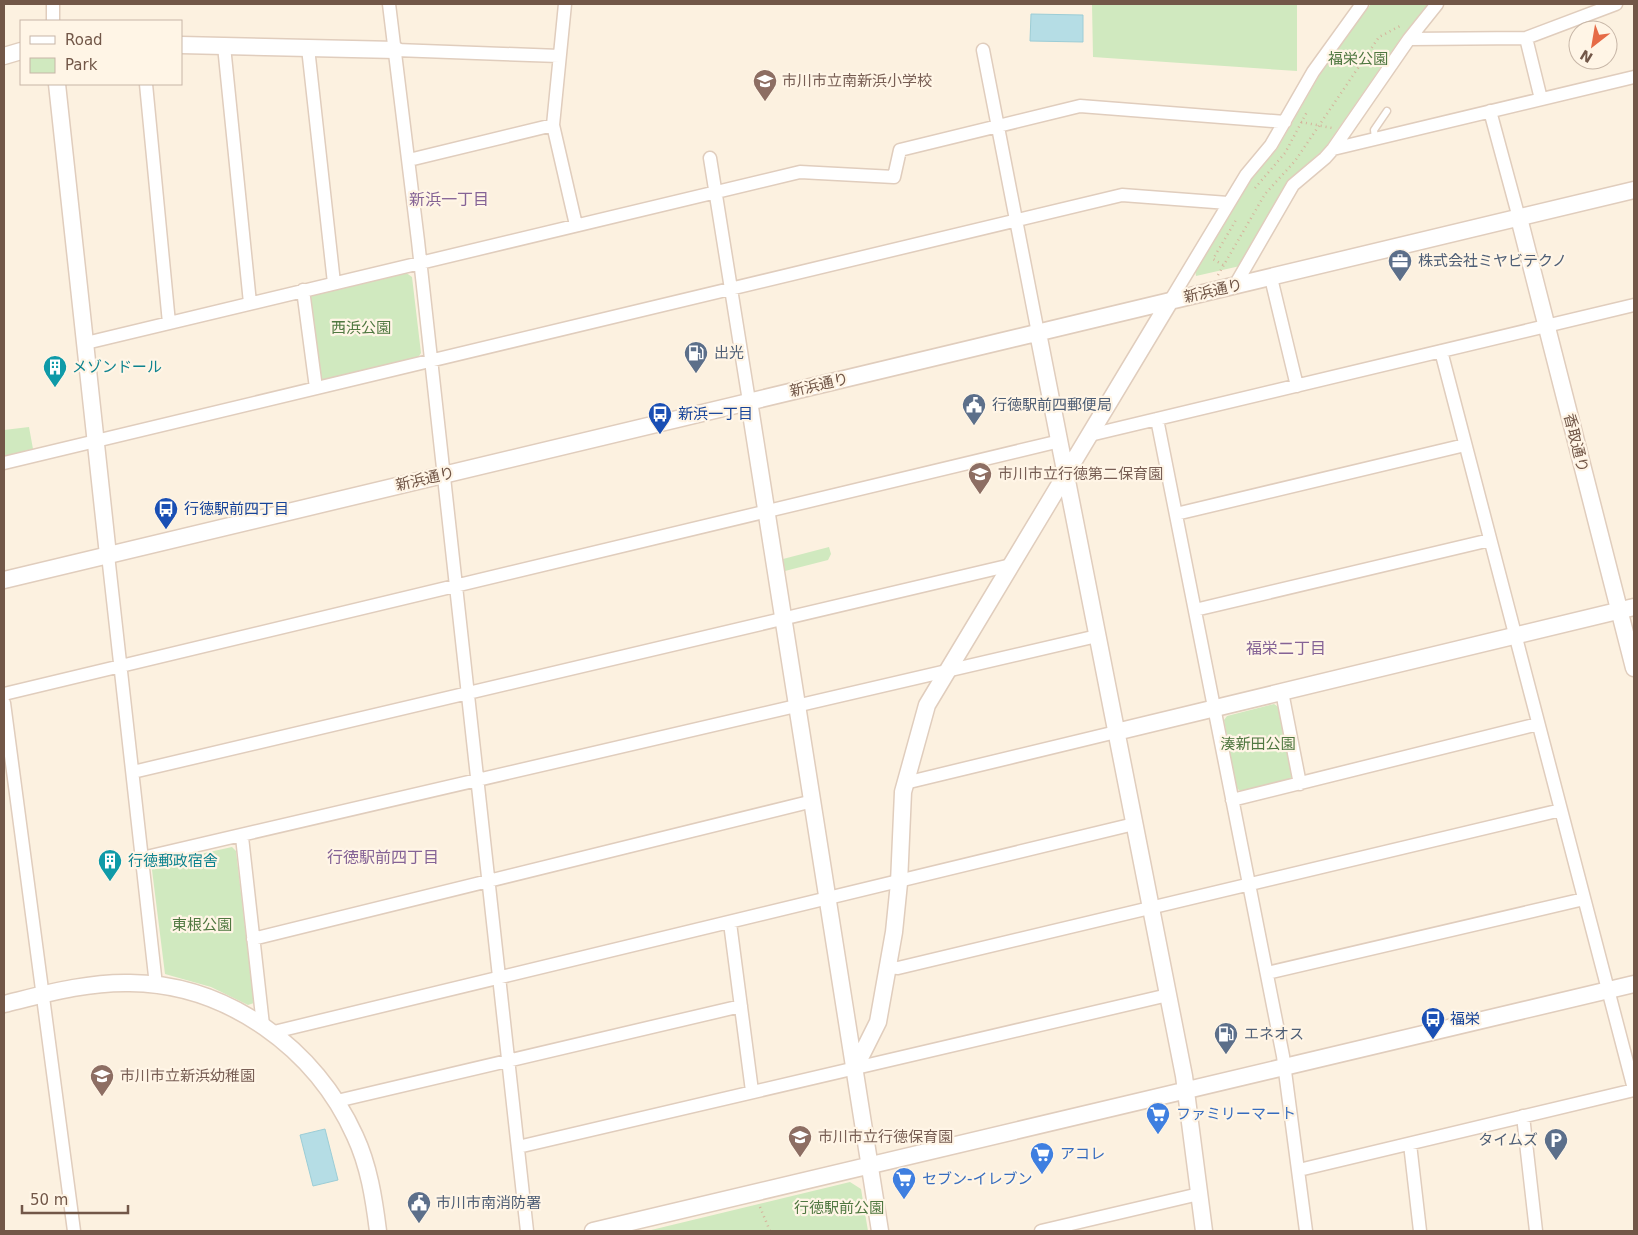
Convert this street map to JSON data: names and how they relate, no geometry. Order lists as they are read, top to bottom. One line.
{"streets":{"street":["新浜通り","香取通り"]},"crossings":[["新浜通り","香取通り"]],"districts":["新浜一丁目","福栄二丁目","行徳駅前四丁目"],"parks":["福栄公園","西浜公園","湊新田公園","東根公園","行徳駅前公園"],"places":{"school or university":["市川市立南新浜小学校","市川市立行徳第二保育園","市川市立新浜幼稚園","市川市立行徳保育園"],"office":["株式会社ミヤビテクノ"],"fuel station":["出光","エネオス"],"building":["メゾンドール","行徳郵政宿舎"],"public building":["行徳駅前四郵便局","市川市南消防署"],"bus stop":["新浜一丁目","行徳駅前四丁目","福栄"],"supermarket":["ファミリーマート","アコレ","セブン-イレブン"],"parking":["タイムズ"]},"legend":["Road","Park"],"scale_bar":"50 m","north":"bottom left"}
